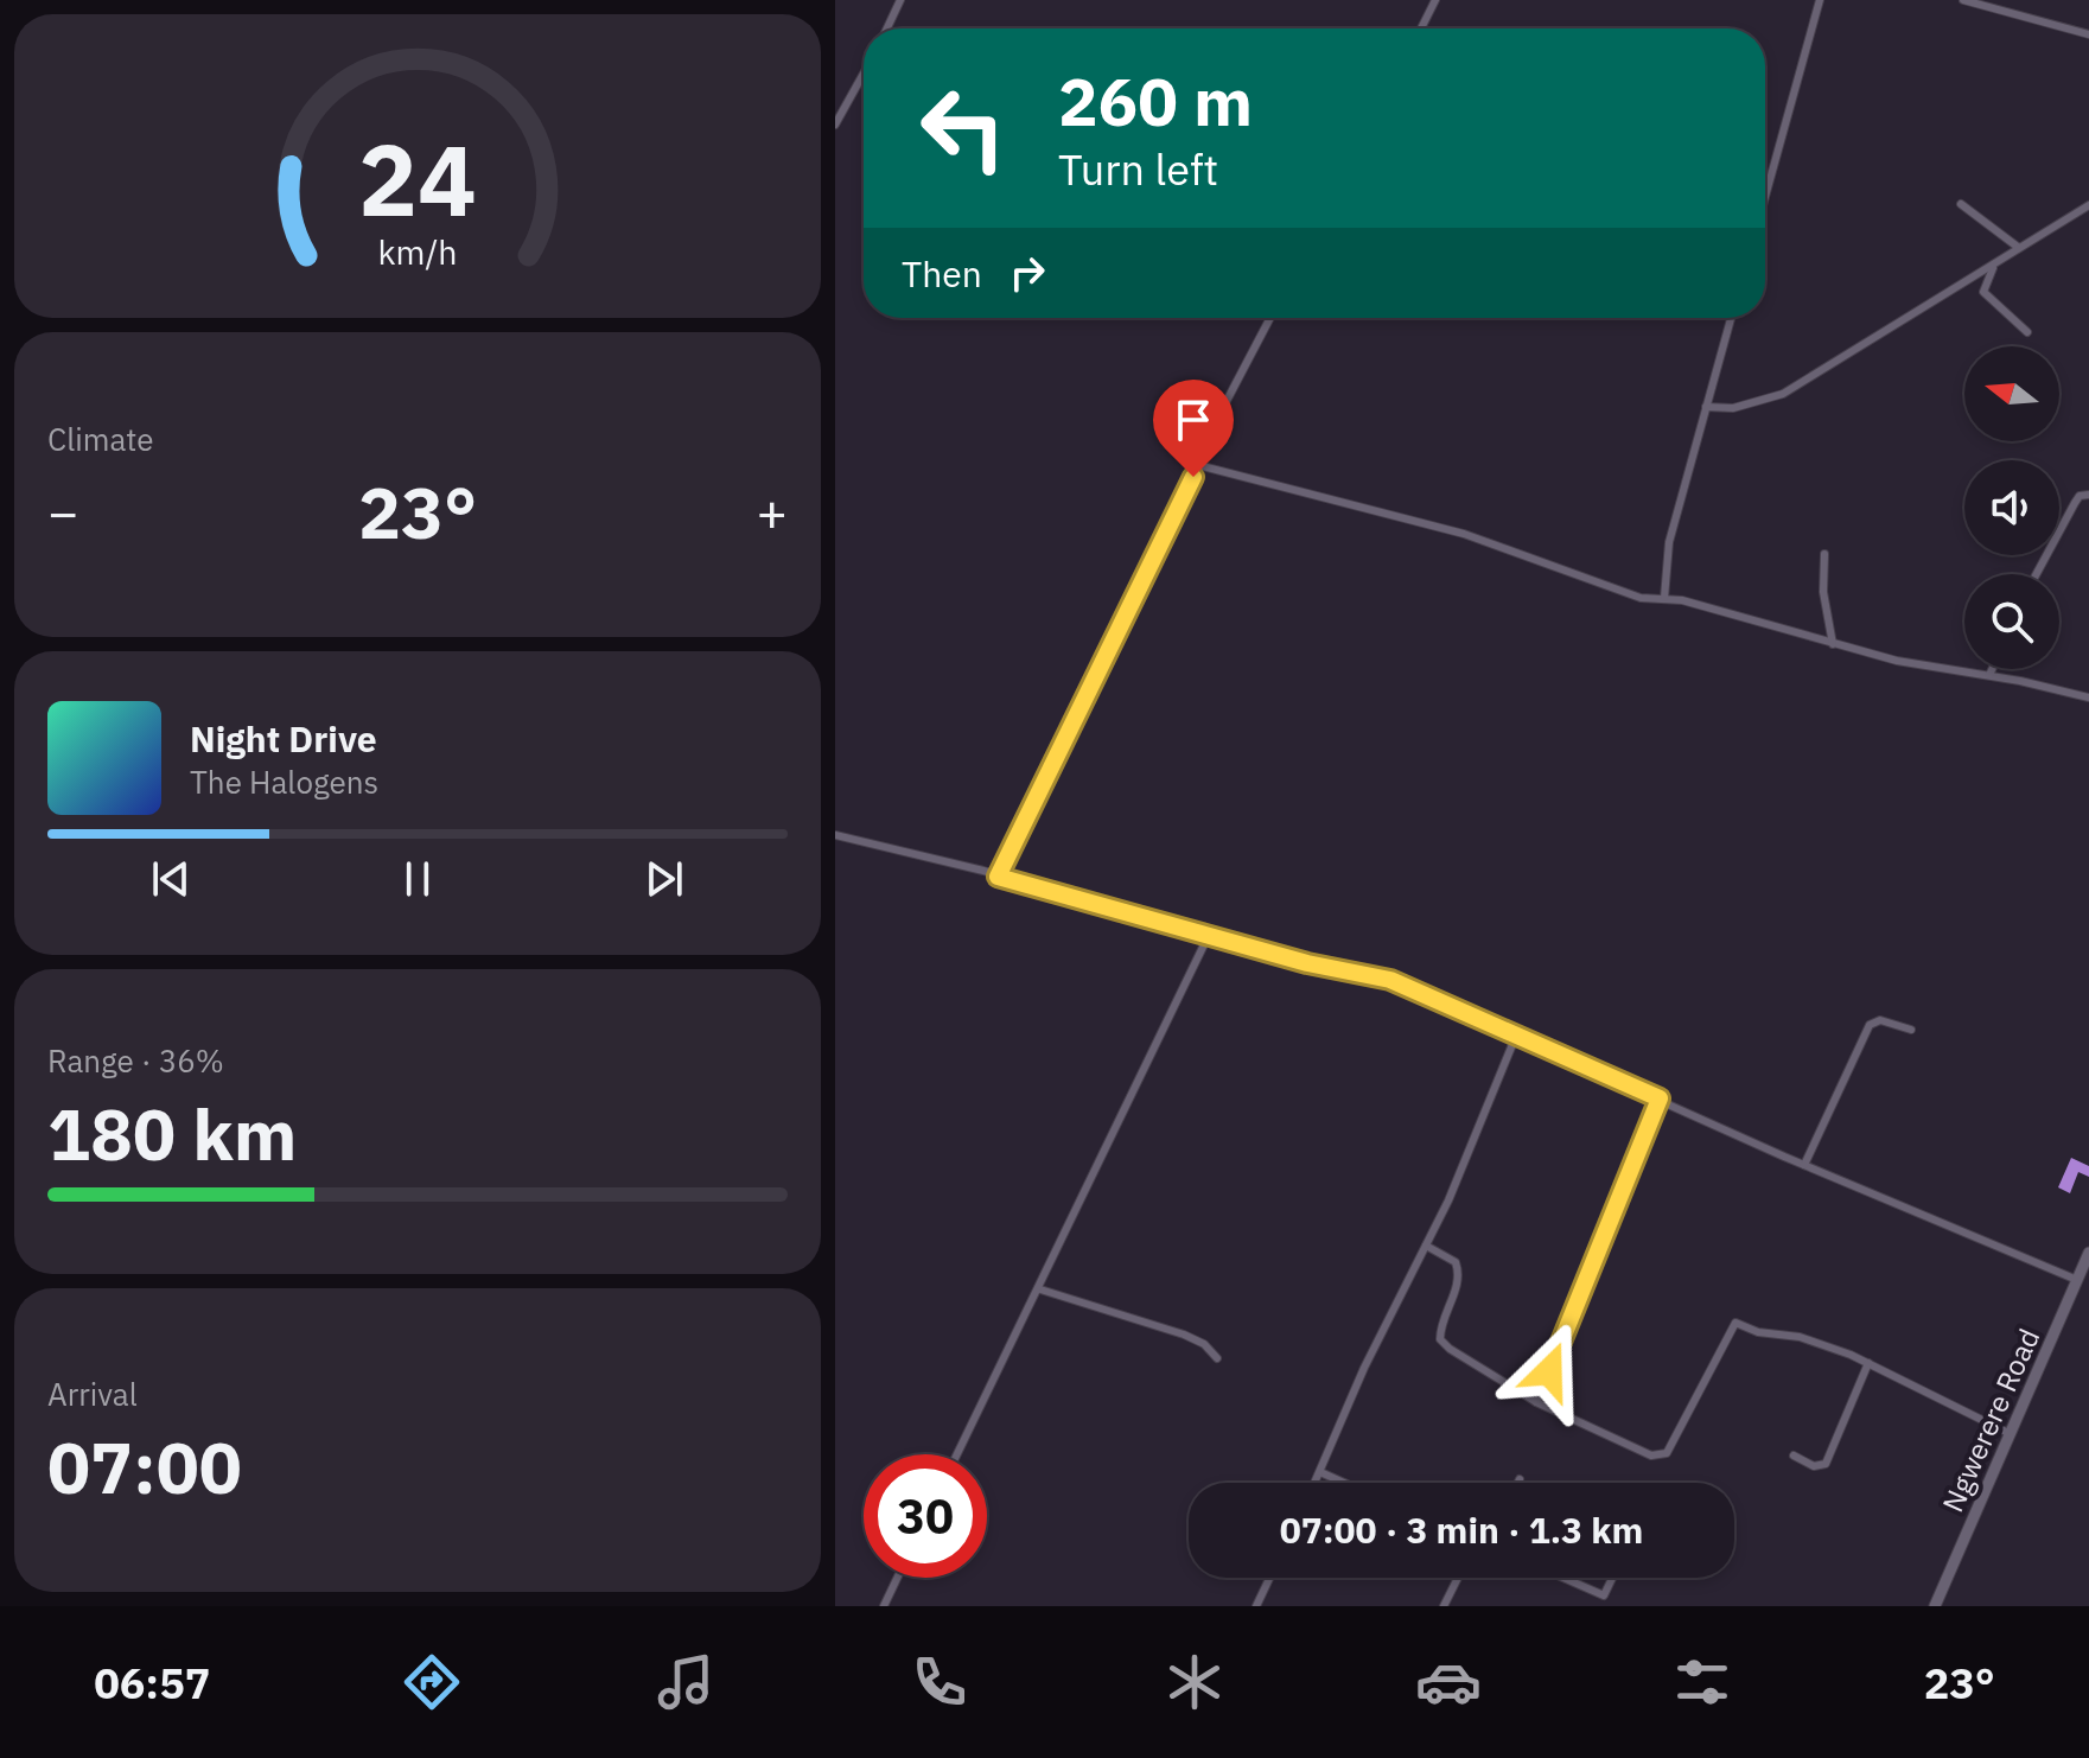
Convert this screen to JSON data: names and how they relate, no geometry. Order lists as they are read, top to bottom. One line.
{"streets":{"main road":["Ngwerere Road"]},"north":"left","page":{"turn":["260 m","Turn left"],"then":"Then","tile":["Climate",["Range · 36%","180 km"],["Arrival","07:00"]],"heat":["−","23°","+"],"song":["Night Drive","The Halogens"],"limit":"30","trip":"07:00 · 3 min · 1.3 km","tabs":["06:57","23°"],"gauge":["24","km/h"]}}
